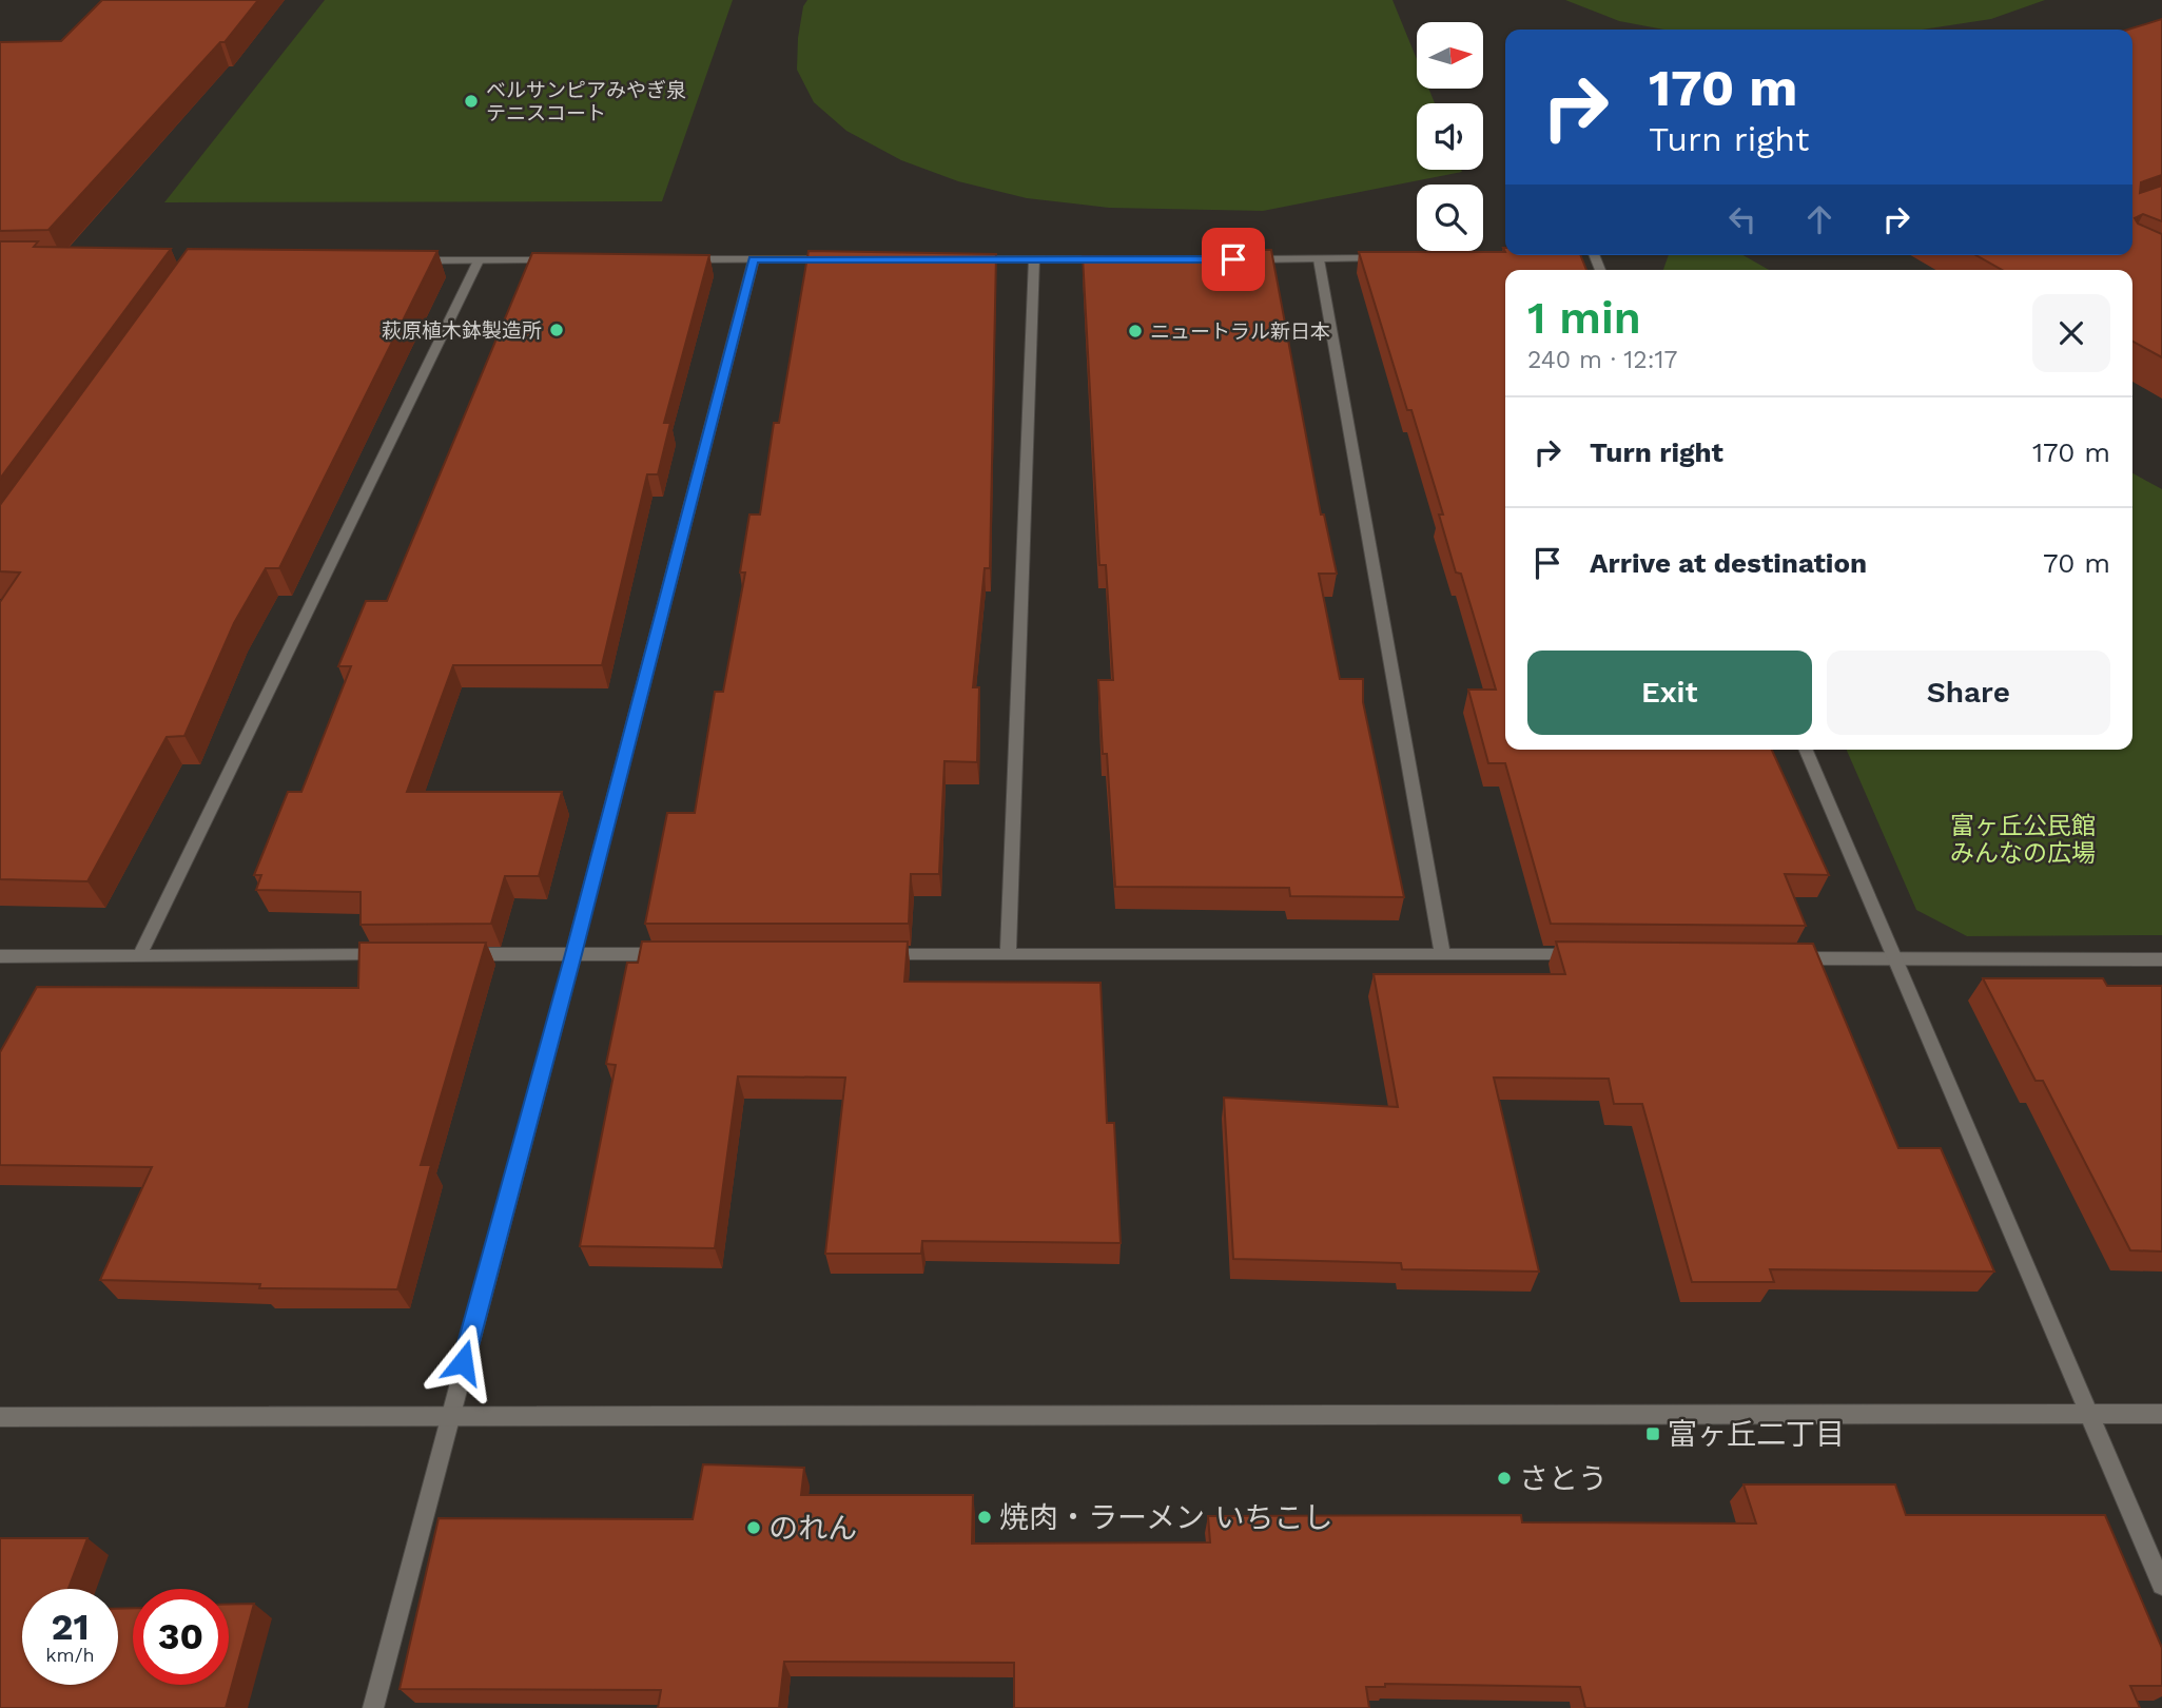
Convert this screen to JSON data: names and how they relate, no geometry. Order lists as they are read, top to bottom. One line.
{"parks":["富ヶ丘公民館 みんなの広場"],"places":{"other":["ベルサンピアみやぎ泉 テニスコート","萩原植木鉢製造所","ニュートラル新日本","さとう","焼肉・ラーメン いちこし","のれん"],"transit":["富ヶ丘二丁目"]},"north":"right","page":{"turn":["170 m","Turn right"],"heading":["1 min","240 m · 12:17"],"list":[{"name":"Turn right","value":"170 m"},{"name":"Arrive at destination","value":"70 m"}],"buttons":["Exit","Share"],"speed":"21 km/h","limit":"30"}}
